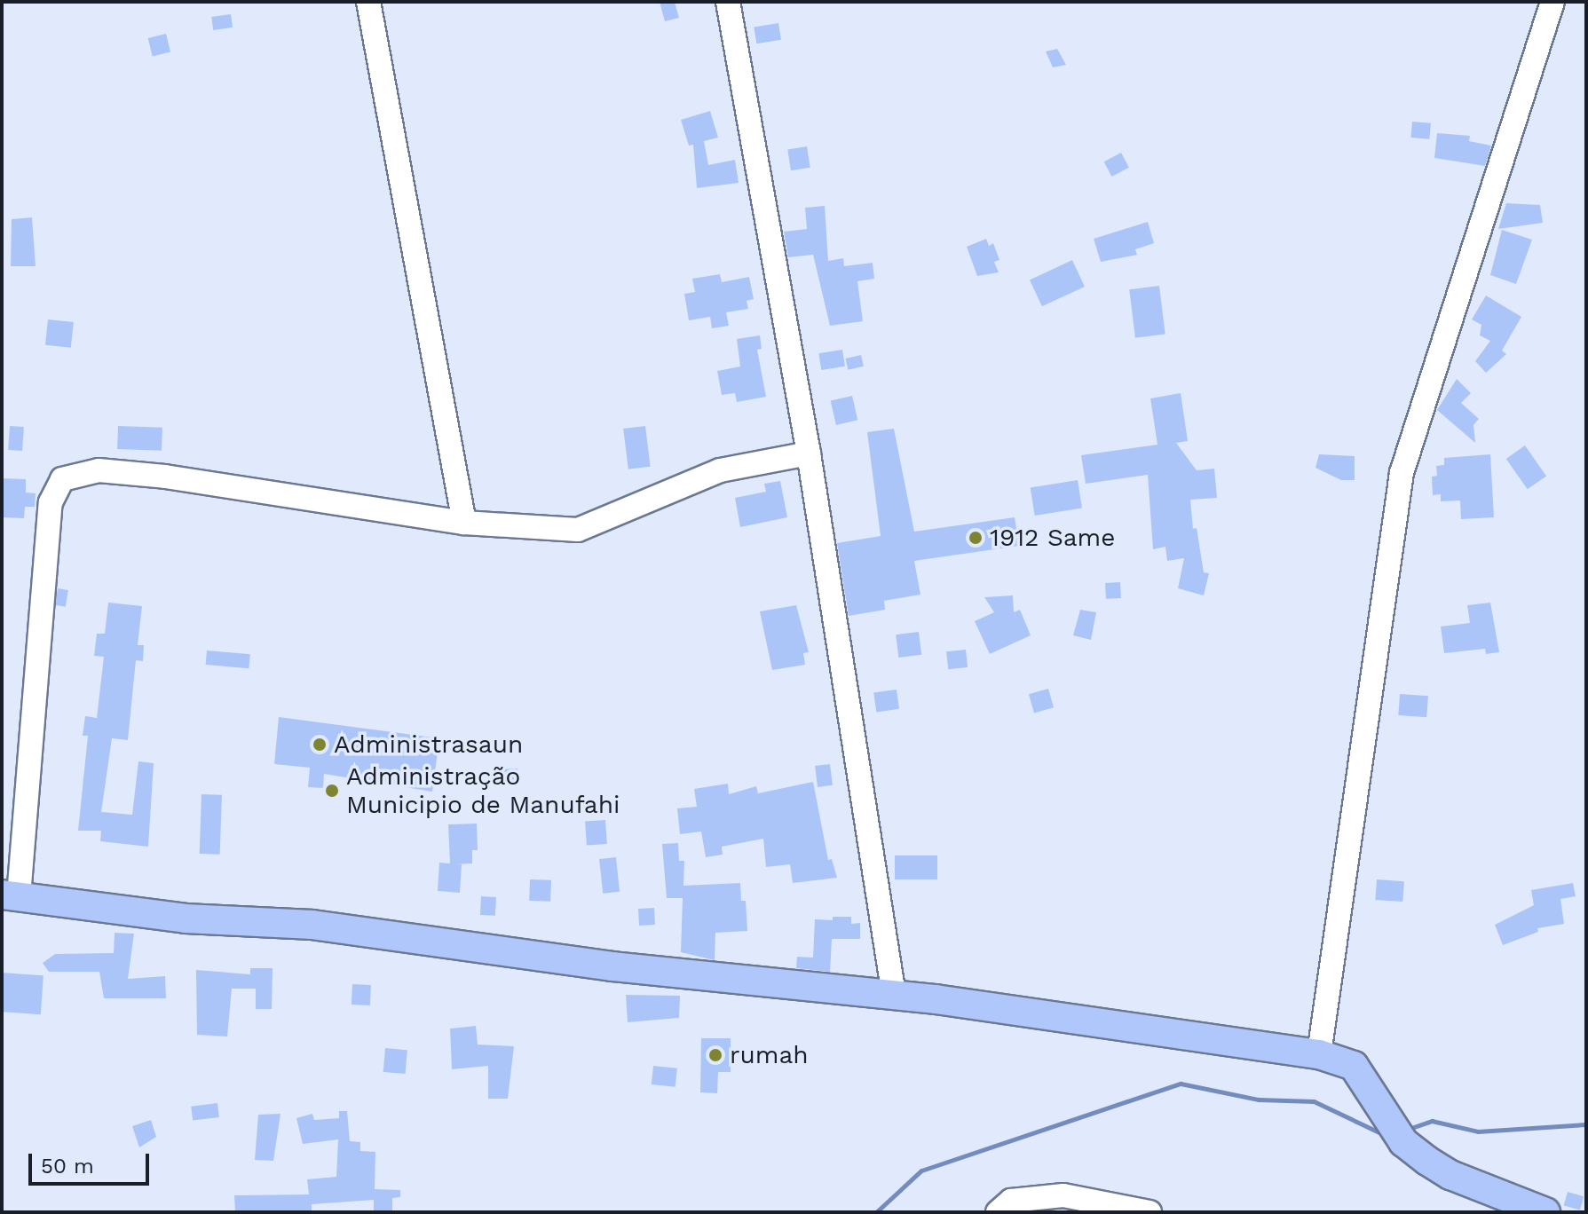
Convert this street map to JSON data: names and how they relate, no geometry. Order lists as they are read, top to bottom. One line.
{"places":["1912 Same","Administrasaun","Administração Municipio de Manufahi","rumah"],"scale_bar":"50 m"}
